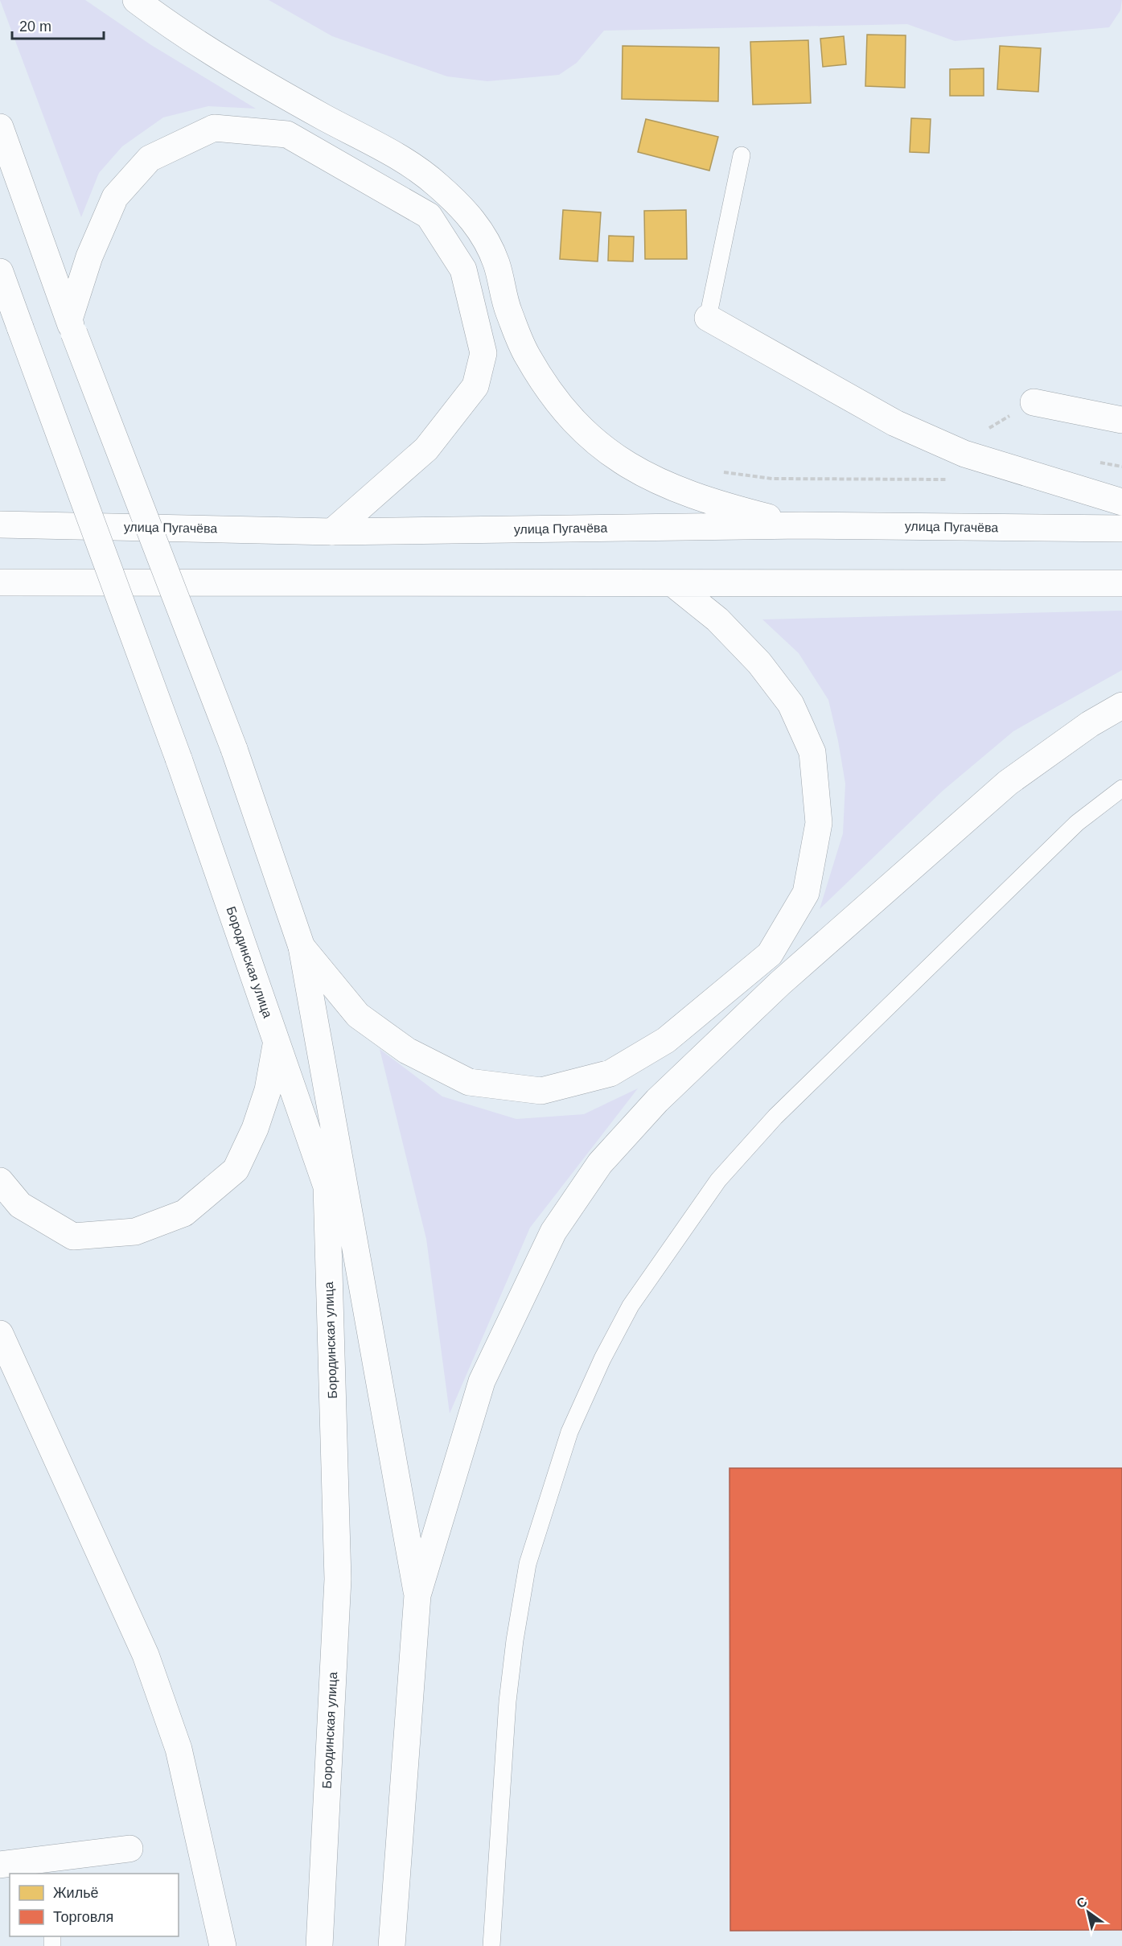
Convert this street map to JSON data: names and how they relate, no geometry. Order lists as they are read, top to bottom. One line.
{"streets":{"main road":["улица Пугачёва","Бородинская улица"]},"legend":["Жильё","Торговля"],"scale_bar":"20 m","north":"top left"}
